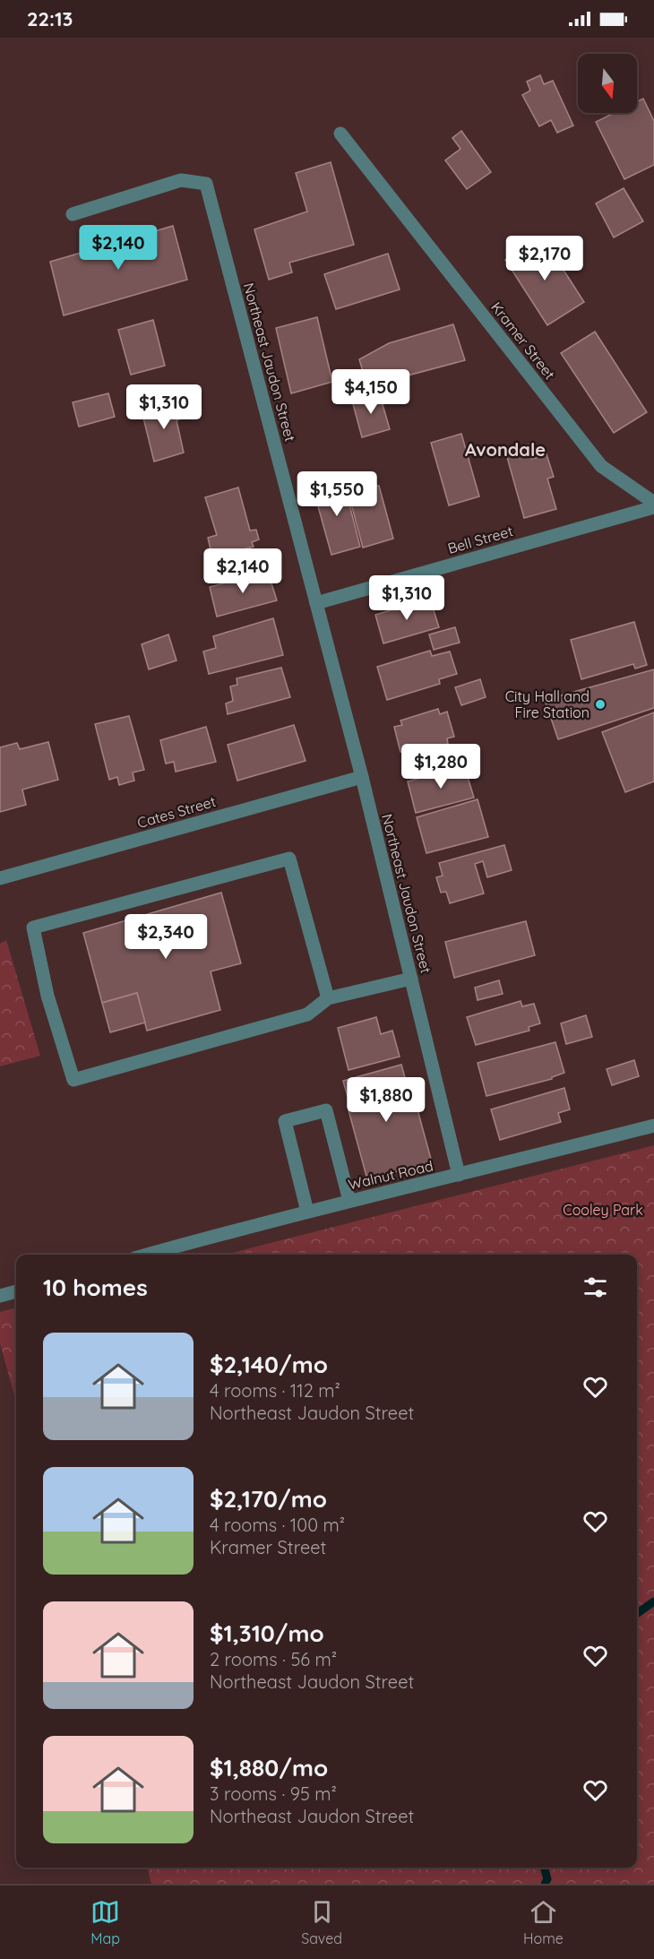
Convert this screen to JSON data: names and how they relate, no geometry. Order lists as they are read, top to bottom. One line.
{"streets":{"street":["Kramer Street","Northeast Jaudon Street","Bell Street","Cates Street","Walnut Road"]},"crossings":[["Northeast Jaudon Street","Bell Street"],["Northeast Jaudon Street","Cates Street"],["Northeast Jaudon Street","Walnut Road"]],"districts":["Avondale"],"parks":["Cooley Park"],"places":["City Hall and Fire Station"],"north":"bottom","page":{"status":"22:13","price":["$2,140","$2,170","$4,150","$1,310","$1,550","$2,140","$1,310","$1,280","$2,340","$1,880"],"heading":"10 homes","list":[{"name":"$2,140/mo","note":"4 rooms · 112 m² · Northeast Jaudon Street"},{"name":"$2,170/mo","note":"4 rooms · 100 m² · Kramer Street"},{"name":"$1,310/mo","note":"2 rooms · 56 m² · Northeast Jaudon Street"},{"name":"$1,880/mo","note":"3 rooms · 95 m² · Northeast Jaudon Street"}],"tabs":["Map","Saved","Home"]}}
